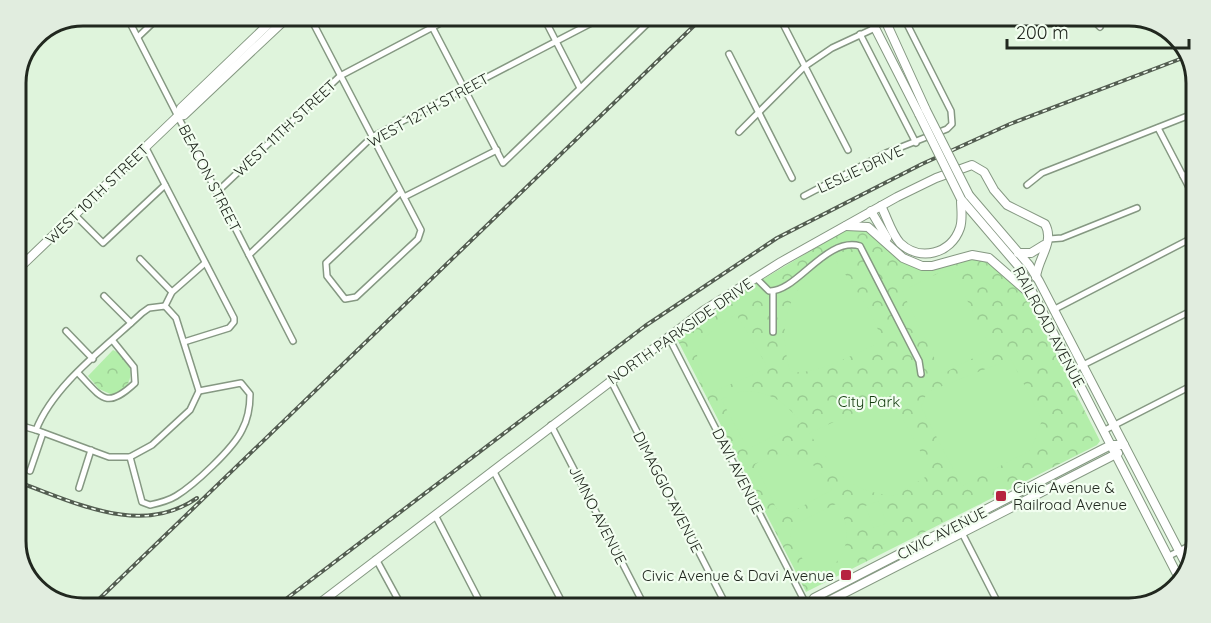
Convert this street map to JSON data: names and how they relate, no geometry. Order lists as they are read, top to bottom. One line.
{"streets":{"main road":["WEST 10TH STREET","RAILROAD AVENUE","NORTH PARKSIDE DRIVE","CIVIC AVENUE"],"street":["WEST 12TH STREET","WEST 11TH STREET","LESLIE DRIVE","BEACON STREET","DAVI AVENUE","DIMAGGIO AVENUE","JIMNO AVENUE"]},"crossings":[["WEST 12TH STREET","BEACON STREET"],["WEST 11TH STREET","BEACON STREET"],["BEACON STREET","WEST 10TH STREET"],["RAILROAD AVENUE","CIVIC AVENUE"],["NORTH PARKSIDE DRIVE","DAVI AVENUE"],["NORTH PARKSIDE DRIVE","DIMAGGIO AVENUE"],["NORTH PARKSIDE DRIVE","JIMNO AVENUE"]],"parks":["City Park"],"places":{"transit":["Civic Avenue & Railroad Avenue","Civic Avenue & Davi Avenue"]},"scale_bar":"200 m"}
